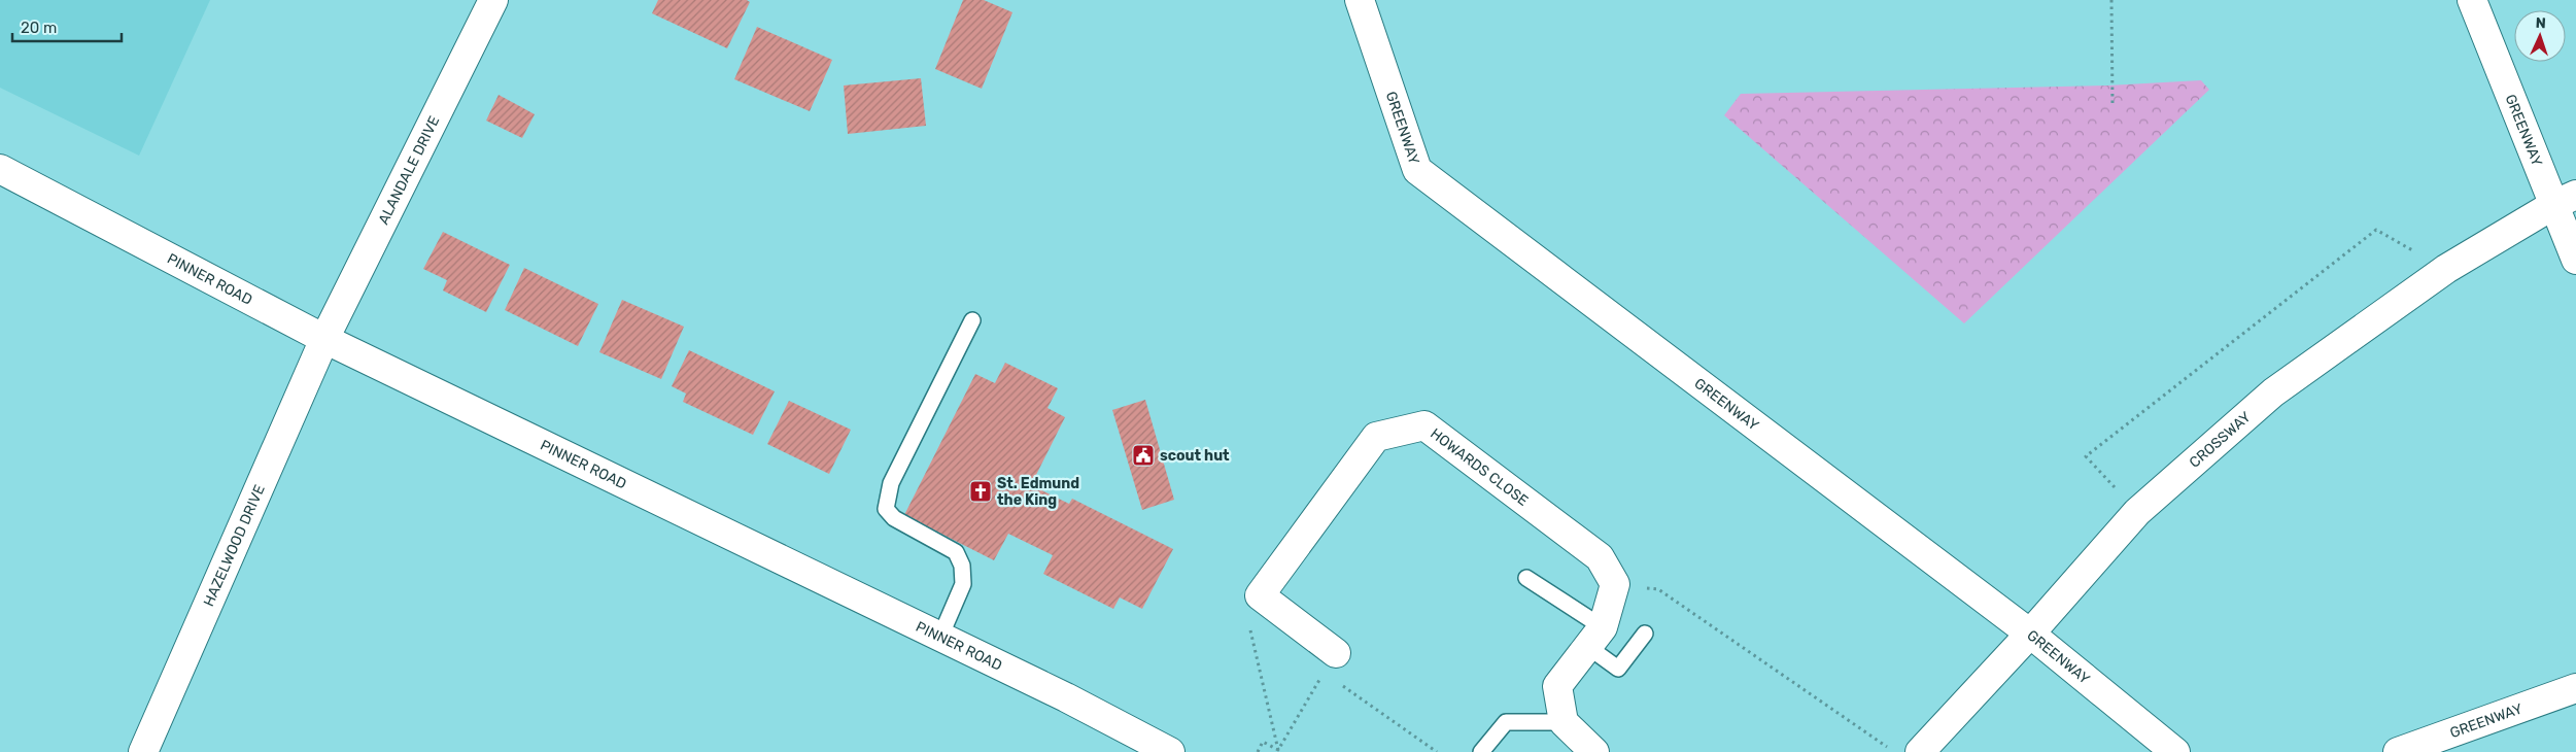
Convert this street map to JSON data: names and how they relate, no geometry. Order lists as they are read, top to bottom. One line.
{"streets":{"street":["GREENWAY","ALANDALE DRIVE","PINNER ROAD","CROSSWAY","HOWARDS CLOSE","HAZELWOOD DRIVE"]},"crossings":[["GREENWAY","CROSSWAY"],["ALANDALE DRIVE","PINNER ROAD"],["ALANDALE DRIVE","HAZELWOOD DRIVE"],["PINNER ROAD","HAZELWOOD DRIVE"]],"places":{"public building":["scout hut"],"church":["St. Edmund the King"]},"scale_bar":"20 m","north":"top"}
